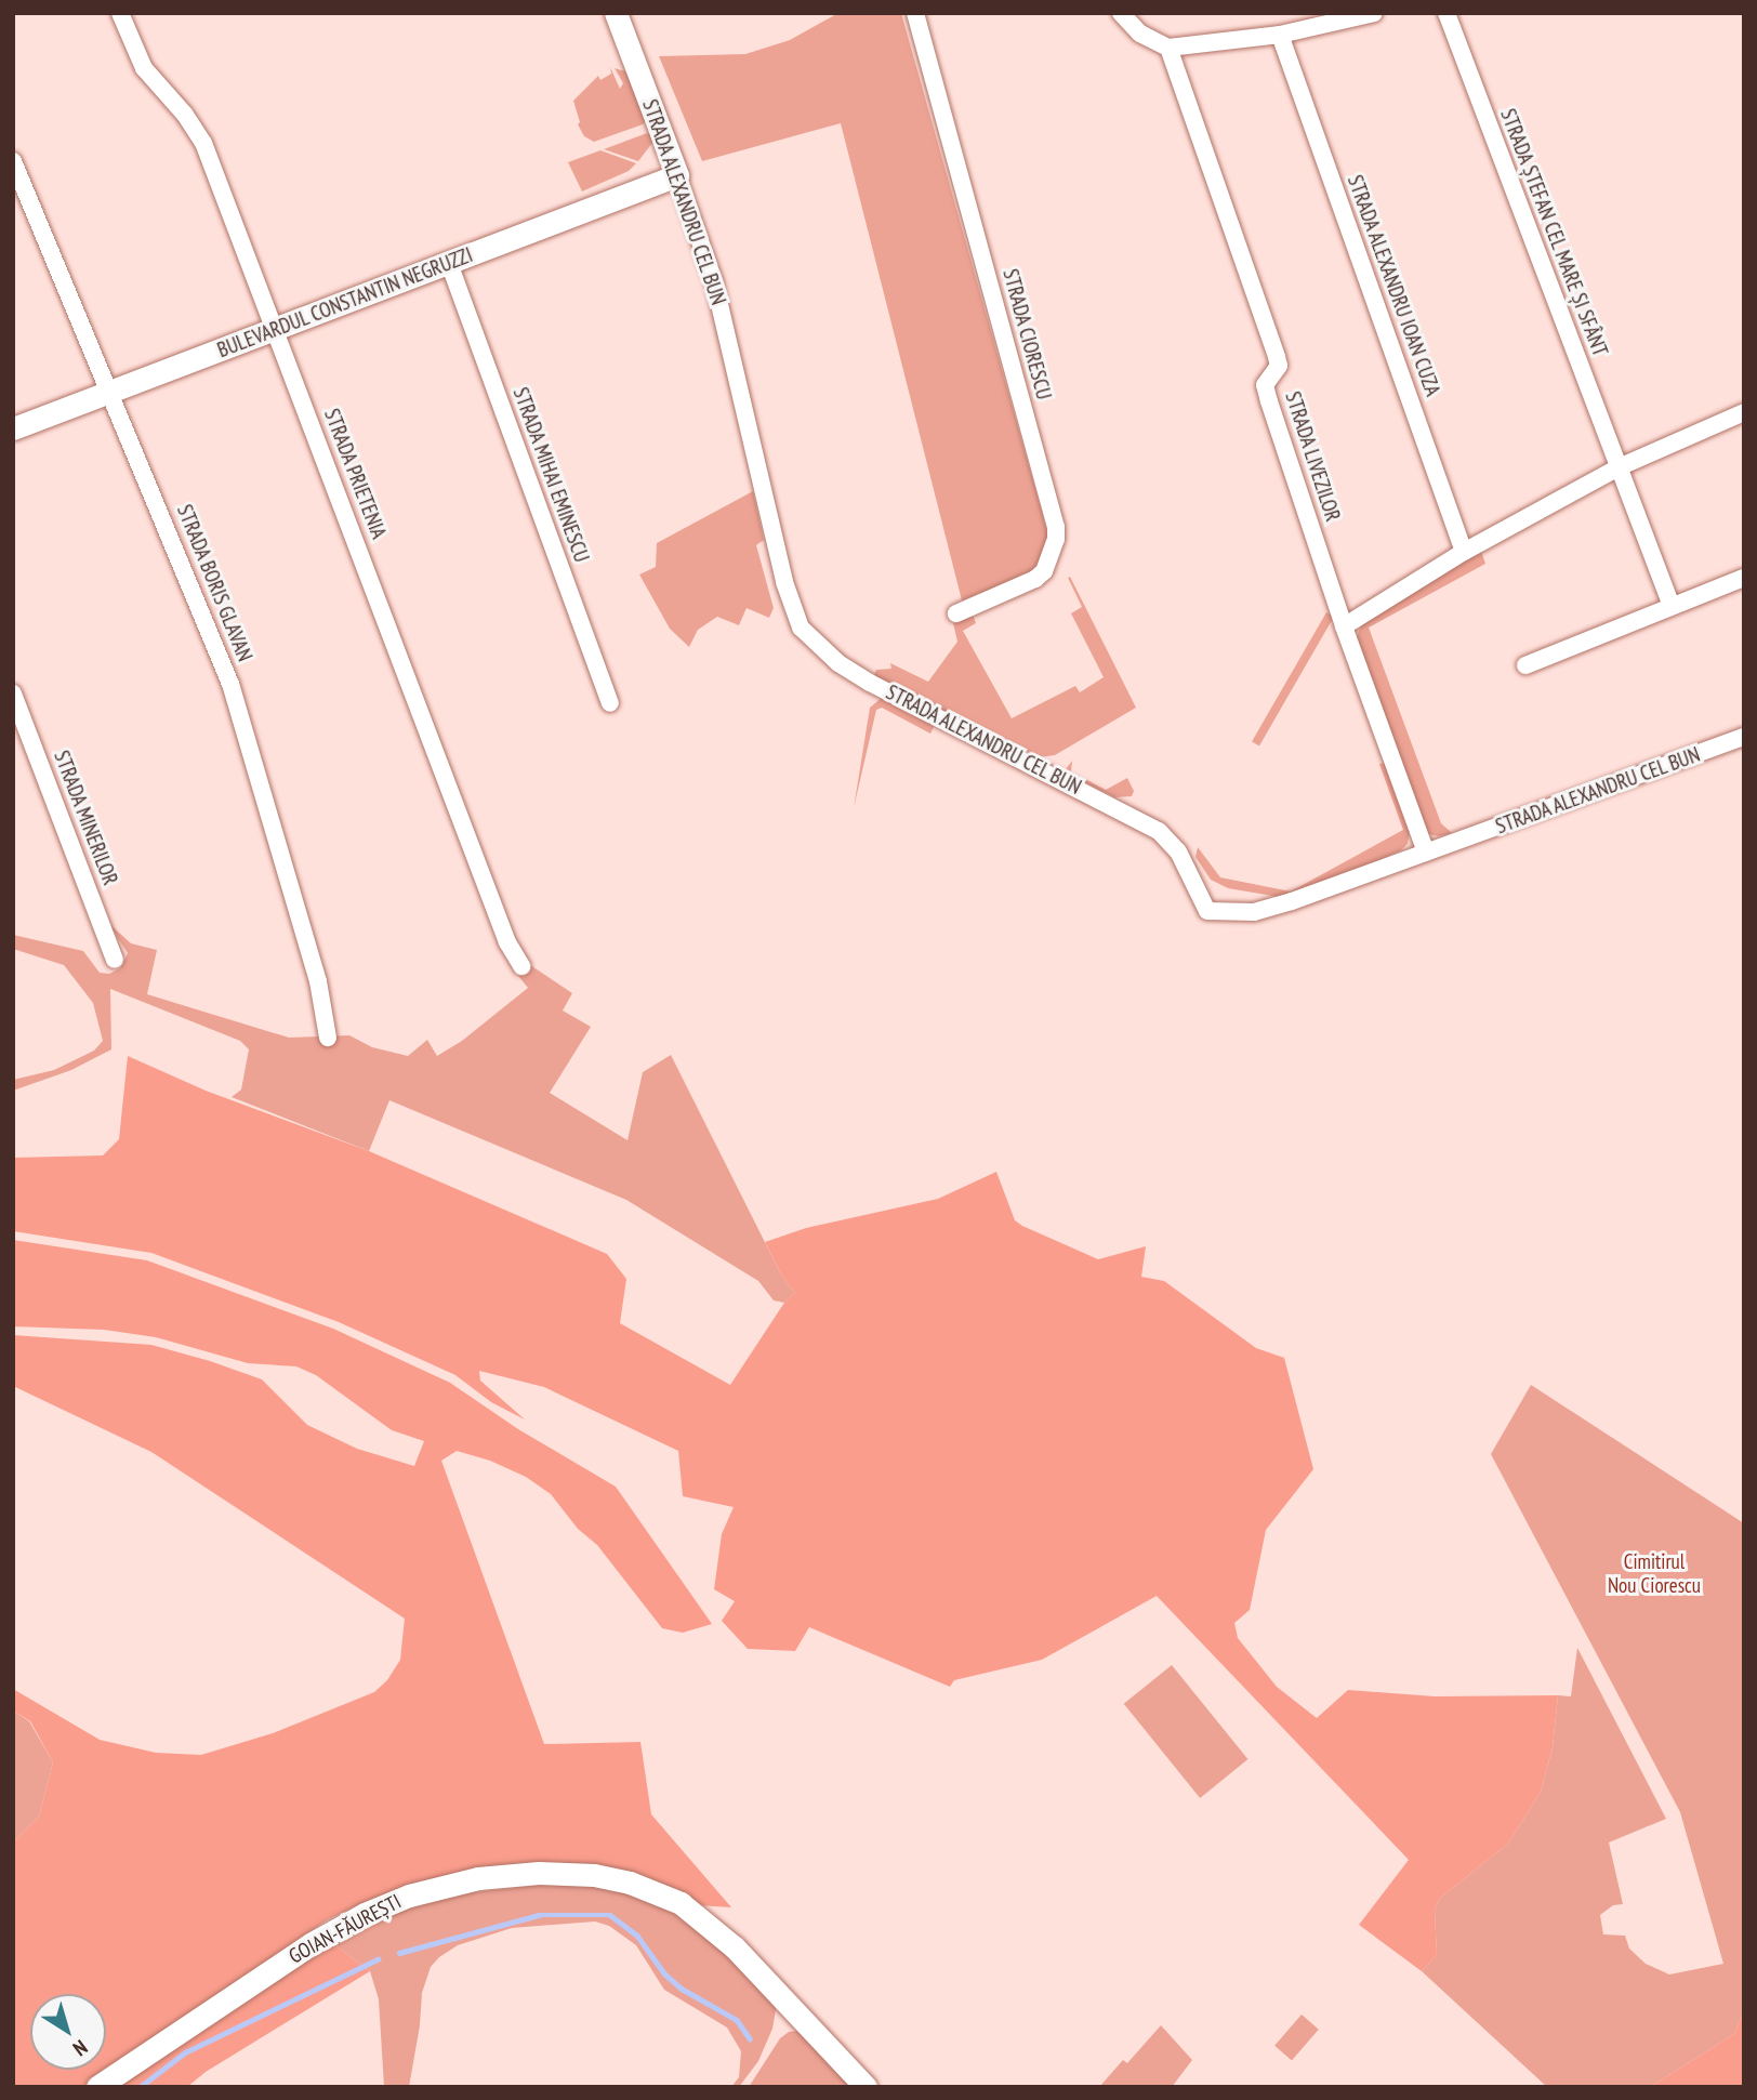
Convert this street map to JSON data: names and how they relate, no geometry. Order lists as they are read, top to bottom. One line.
{"streets":{"street":["STRADA ALEXANDRU CEL BUN","STRADA ȘTEFAN CEL MARE ȘI SFÂNT","STRADA ALEXANDRU IOAN CUZA","BULEVARDUL CONSTANTIN NEGRUZZI","STRADA CIORESCU","STRADA LIVEZILOR","STRADA PRIETENIA","STRADA MIHAI EMINESCU","STRADA BORIS GLAVAN","STRADA MINERILOR","GOIAN-FĂUREȘTI"]},"crossings":[["STRADA ALEXANDRU CEL BUN","BULEVARDUL CONSTANTIN NEGRUZZI"],["STRADA ALEXANDRU CEL BUN","STRADA LIVEZILOR"],["BULEVARDUL CONSTANTIN NEGRUZZI","STRADA PRIETENIA"],["BULEVARDUL CONSTANTIN NEGRUZZI","STRADA MIHAI EMINESCU"],["BULEVARDUL CONSTANTIN NEGRUZZI","STRADA BORIS GLAVAN"]],"parks":["Cimitirul Nou Ciorescu"],"north":"bottom right"}
